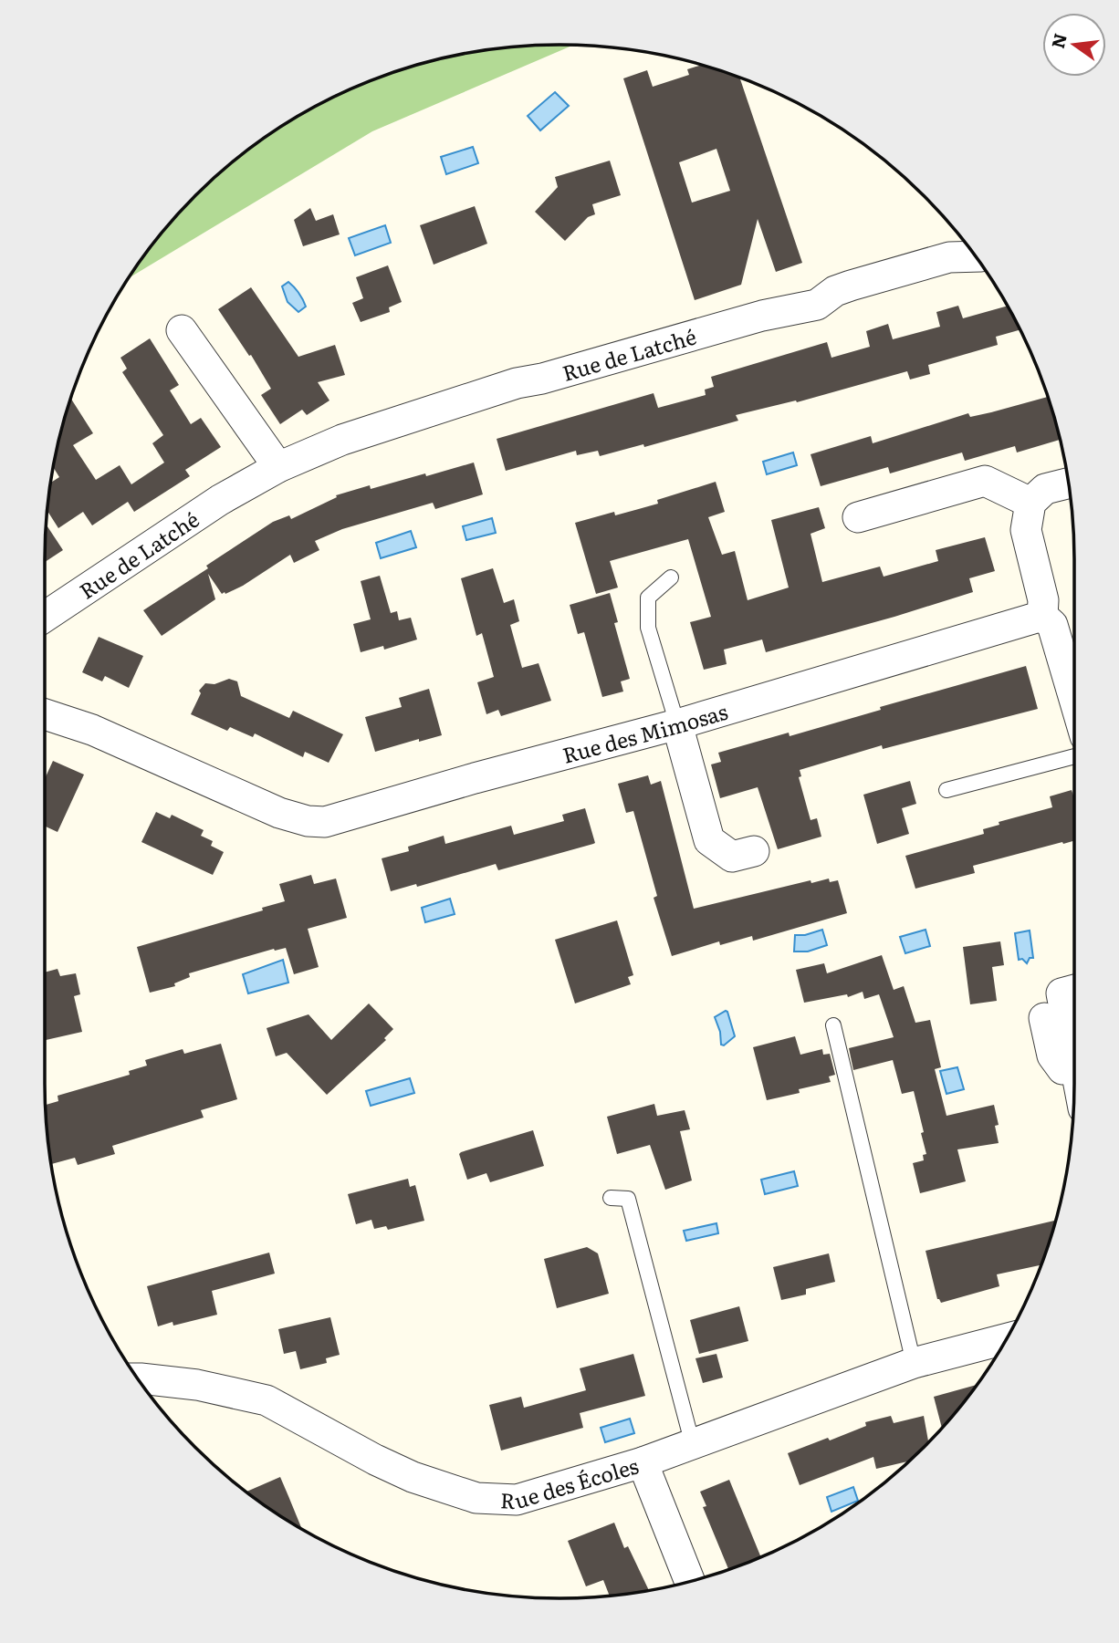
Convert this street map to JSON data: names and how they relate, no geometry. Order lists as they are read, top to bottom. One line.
{"streets":{"street":["Rue de Latché","Rue des Mimosas","Rue des Écoles"]},"north":"left"}
